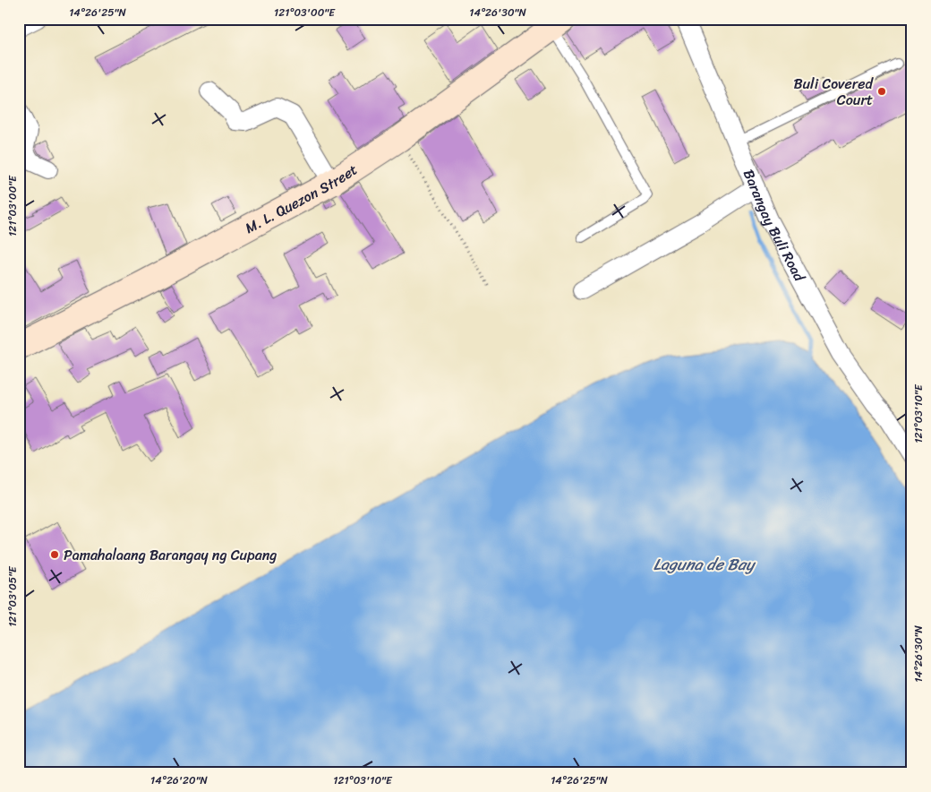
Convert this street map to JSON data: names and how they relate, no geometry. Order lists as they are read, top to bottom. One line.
{"streets":{"main road":["M. L. Quezon Street"],"street":["Barangay Buli Road"]},"water":["Laguna de Bay"],"places":["Buli Covered Court","Pamahalaang Barangay ng Cupang"],"coordinates":["14°26'25\"N","121°03'00\"E","14°26'30\"N","121°03'10\"E","121°03'05\"E","14°26'20\"N"]}
